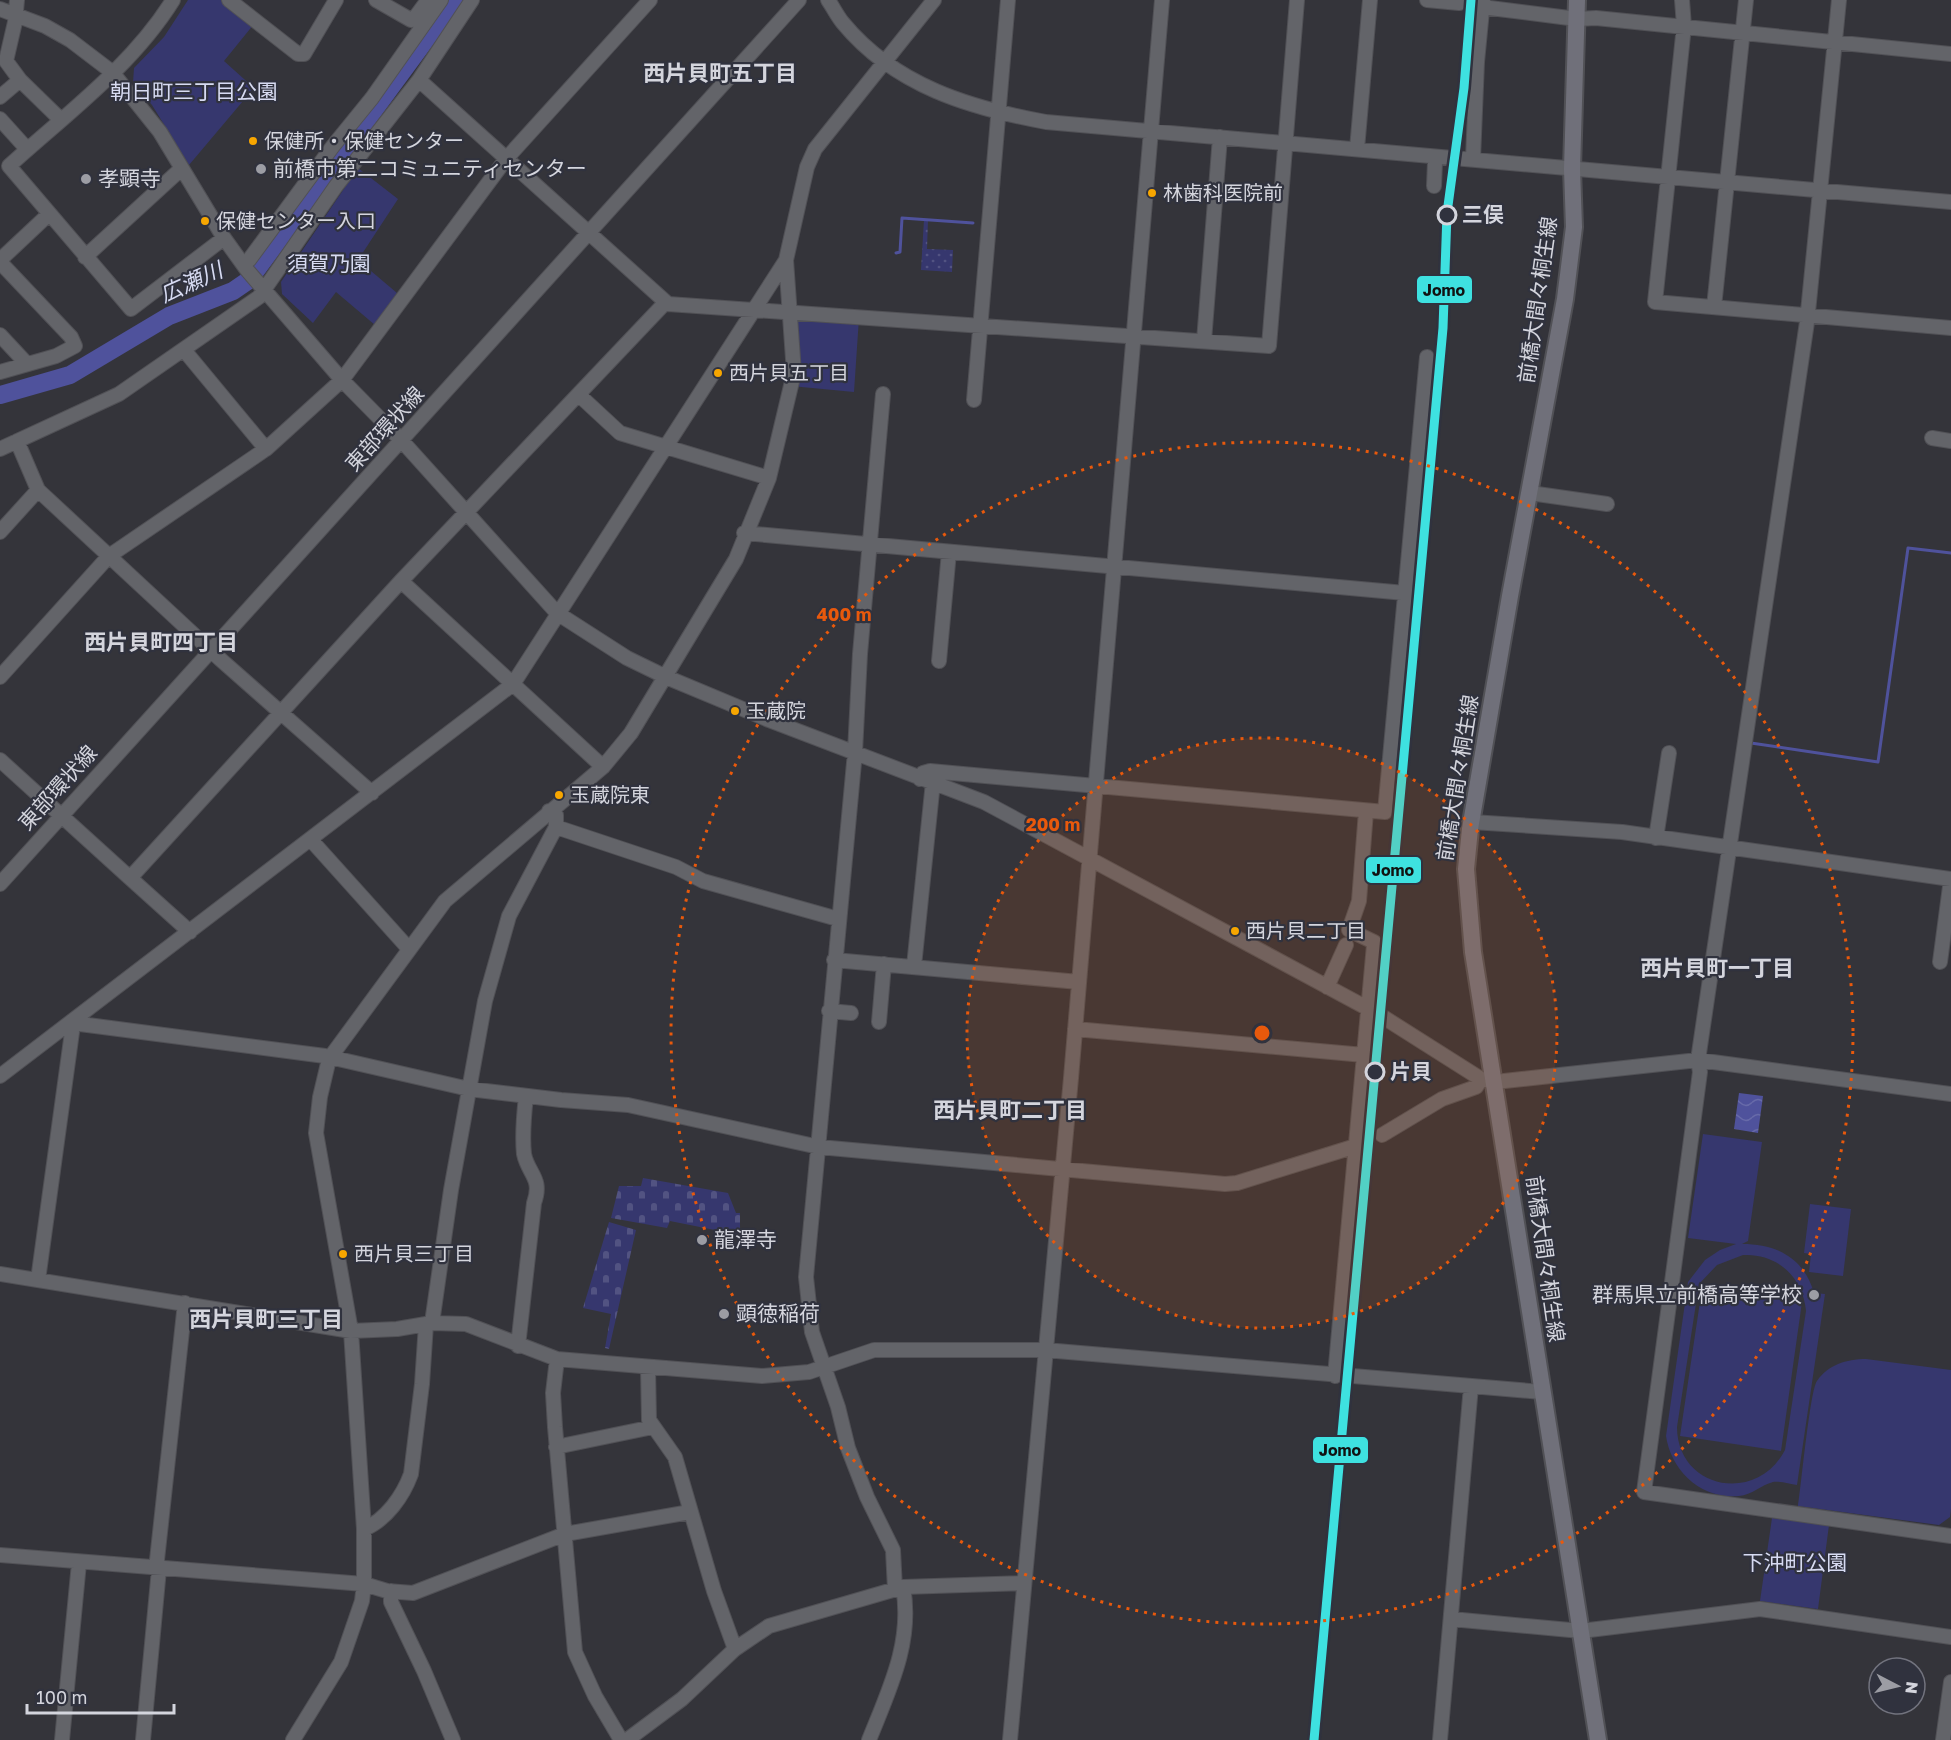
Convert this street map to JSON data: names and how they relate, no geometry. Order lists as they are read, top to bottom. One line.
{"streets":{"main road":["前橋大間々桐生線"],"street":["東部環状線"]},"districts":["西片貝町五丁目","西片貝町四丁目","西片貝町一丁目","西片貝町二丁目","西片貝町三丁目"],"water":["広瀬川"],"parks":["朝日町三丁目公園","須賀乃園","下沖町公園"],"places":["保健所・保健センター","前橋市第二コミュニティセンター","孝顕寺","林歯科医院前","三俣","保健センター入口","西片貝五丁目","玉蔵院","玉蔵院東","西片貝二丁目","片貝","龍澤寺","西片貝三丁目","群馬県立前橋高等学校","顕徳稲荷"],"lines":["transit line Jomo"],"scale_bar":"100 m","north":"right","rings":["400 m","200 m"]}
